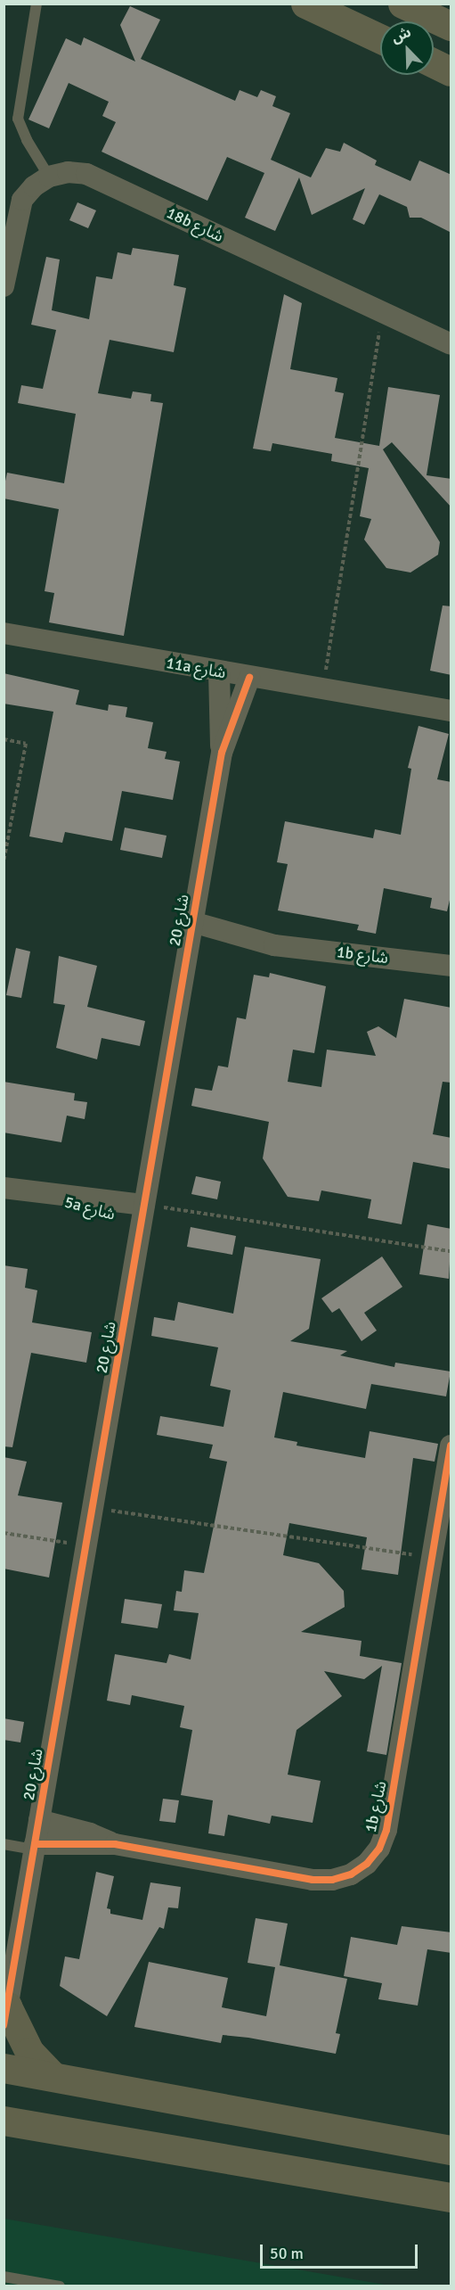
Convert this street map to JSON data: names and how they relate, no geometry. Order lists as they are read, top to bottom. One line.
{"streets":{"street":["18b شارع","11a شارع","شارع 20","1b شارع","5a شارع"]},"crossings":[["11a شارع","شارع 20"],["شارع 20","1b شارع"],["شارع 20","5a شارع"]],"scale_bar":"50 m","north":"top left"}
